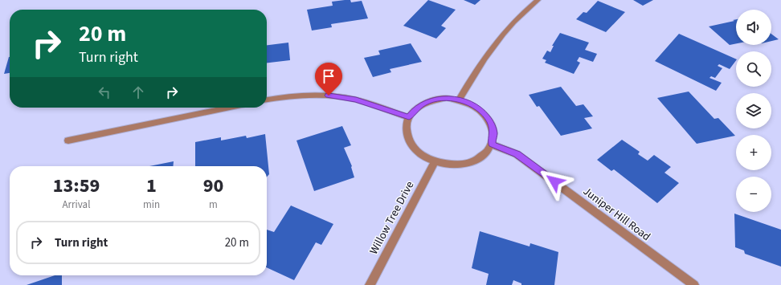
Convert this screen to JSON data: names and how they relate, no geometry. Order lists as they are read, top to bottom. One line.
{"streets":{"street":["Juniper Hill Road","Willow Tree Drive"]},"crossings":[["Juniper Hill Road","Willow Tree Drive"]],"page":{"map_buttons":["+","−"],"turn":["20 m","Turn right"],"eta":["13:59","Arrival","1","min","90","m"],"list":[{"name":"Turn right","value":"20 m"}]}}
